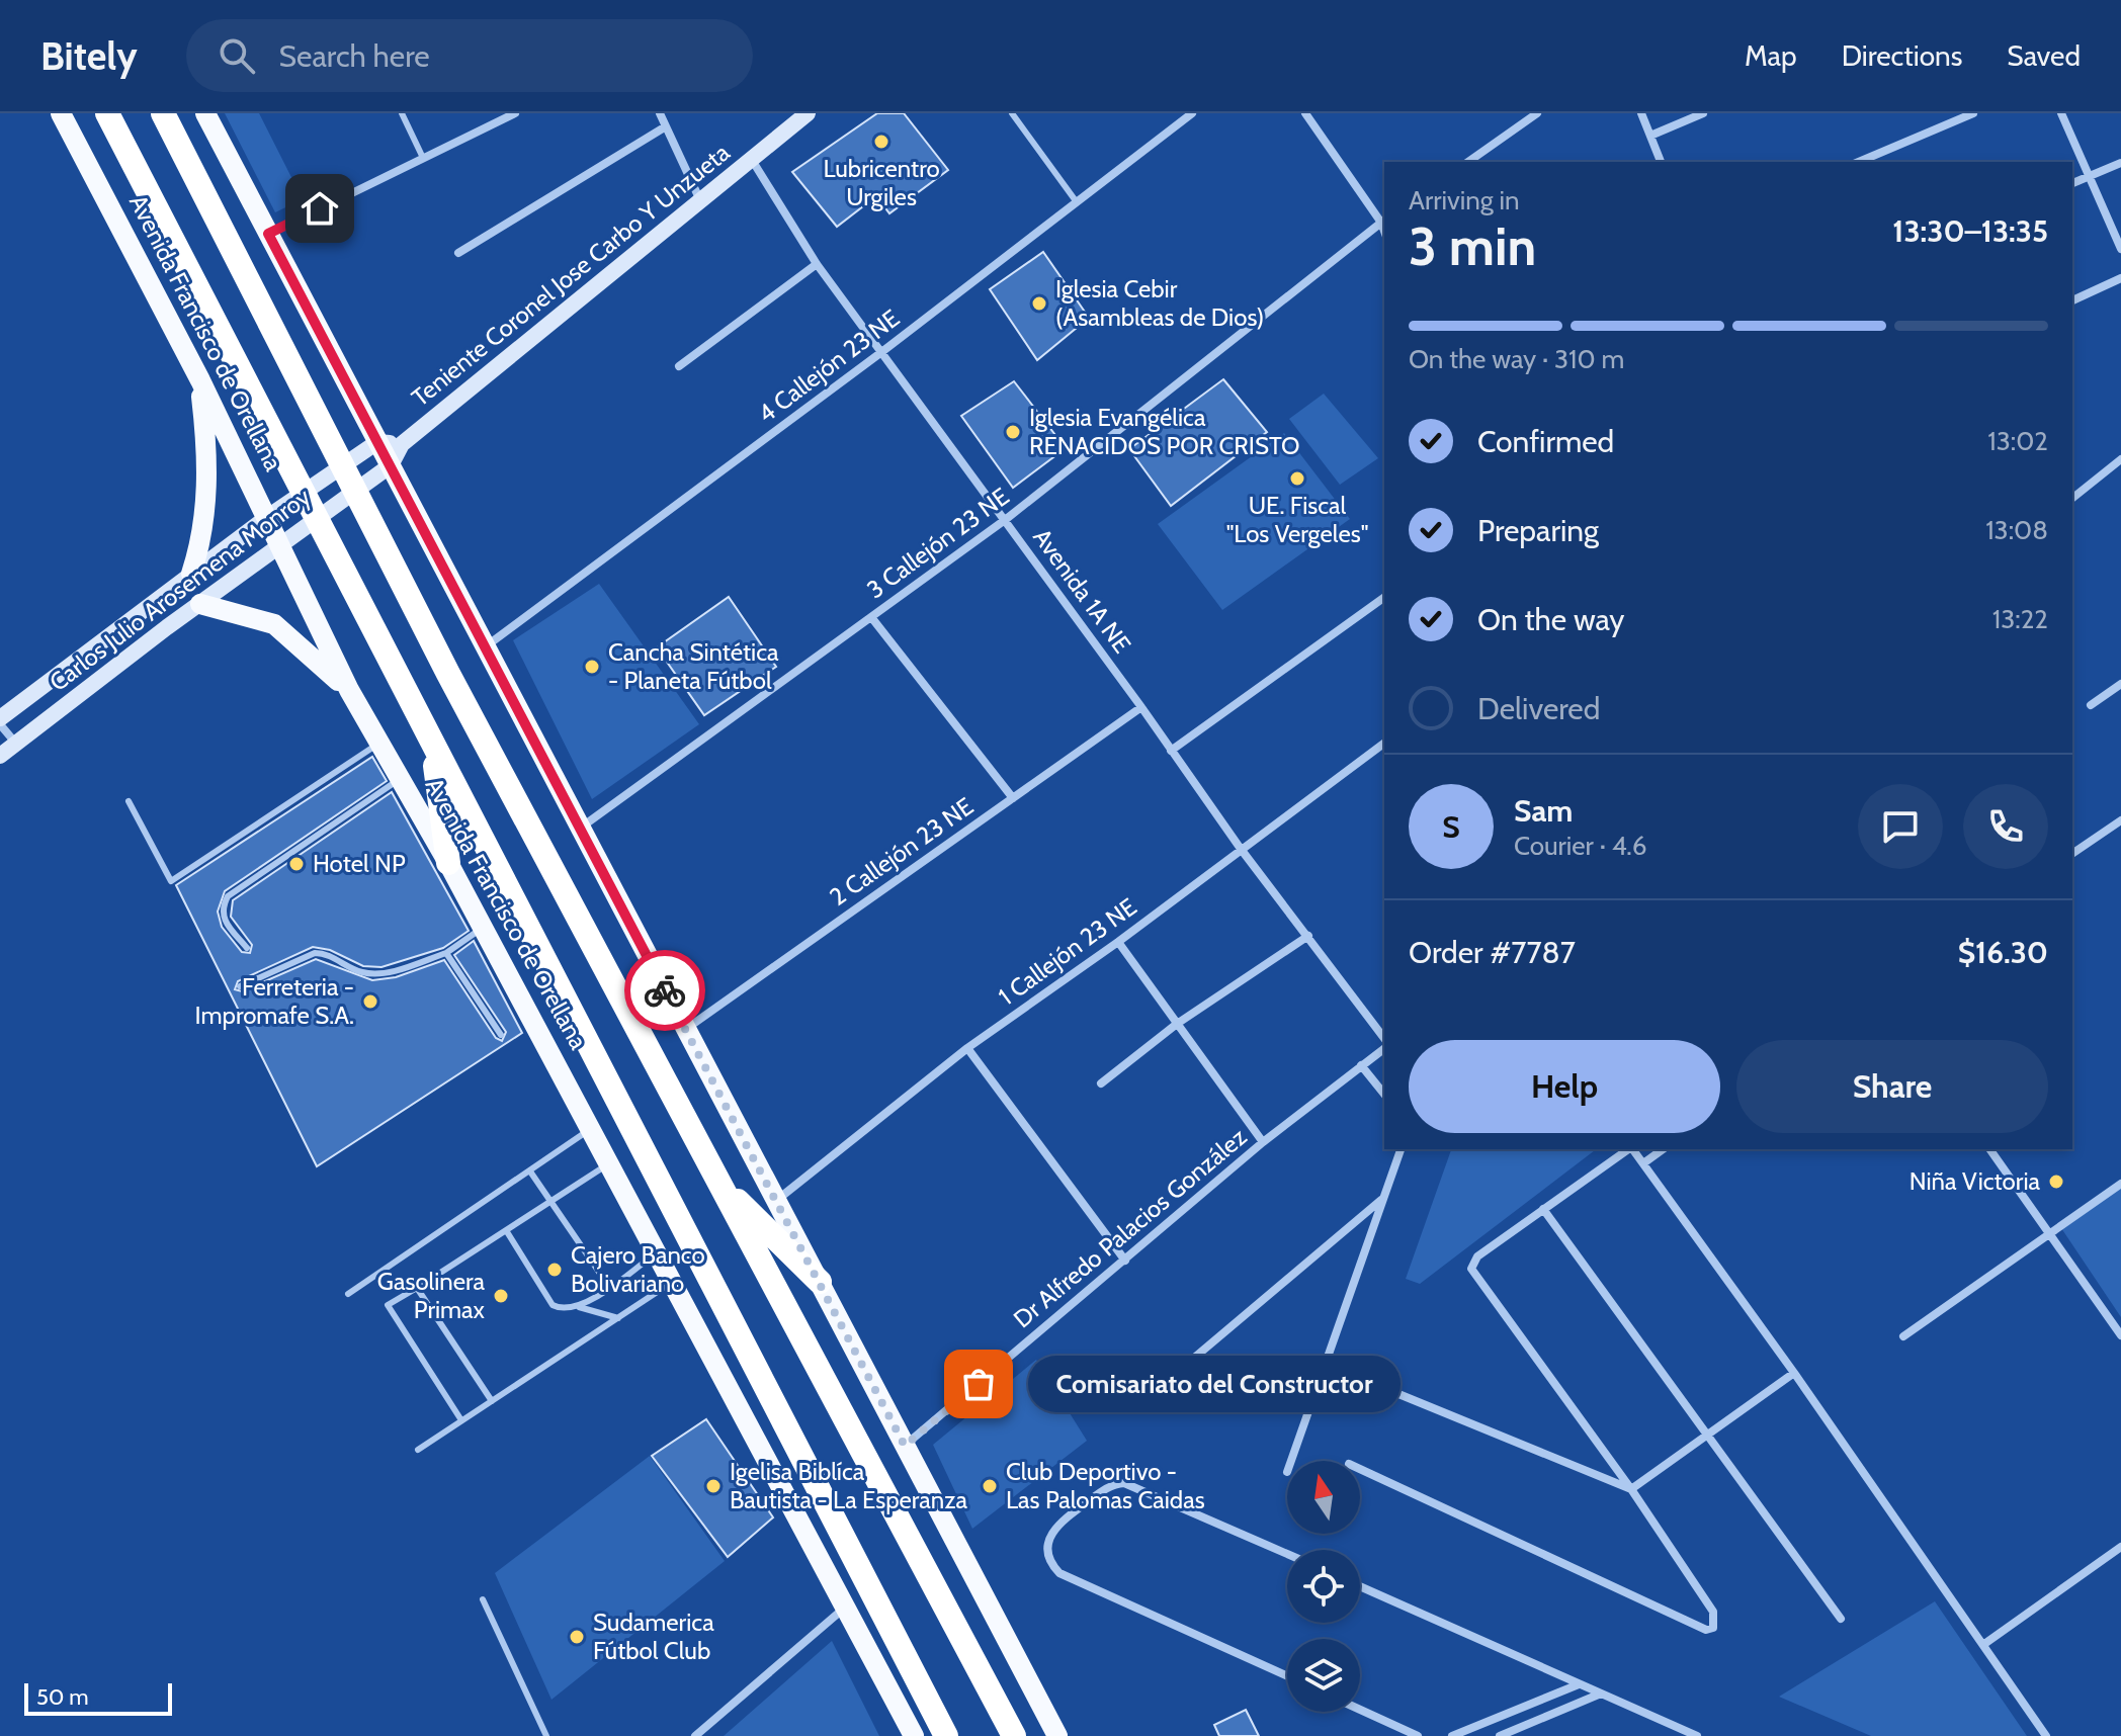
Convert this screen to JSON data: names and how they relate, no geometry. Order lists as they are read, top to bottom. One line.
{"streets":{"highway":["Avenida Francisco de Orellana"],"main road":["Teniente Coronel Jose Carbo Y Unzueta","Carlos Julio Arosemena Monroy"],"street":["4 Callejón 23 NE","3 Callejón 23 NE","Avenida 1A NE","2 Callejón 23 NE","1 Callejón 23 NE","Dr Alfredo Palacios González"]},"crossings":[["Teniente Coronel Jose Carbo Y Unzueta","Carlos Julio Arosemena Monroy"],["Teniente Coronel Jose Carbo Y Unzueta","Avenida 1A NE"],["Avenida Francisco de Orellana","Carlos Julio Arosemena Monroy"],["4 Callejón 23 NE","Avenida 1A NE"],["3 Callejón 23 NE","Avenida 1A NE"],["Avenida 1A NE","2 Callejón 23 NE"],["Avenida 1A NE","1 Callejón 23 NE"]],"places":["Lubricentro Urgiles","Iglesia Cebir (Asambleas de Dios)","Iglesia Evangélica RENACIDOS POR CRISTO","UE. Fiscal \"Los Vergeles\"","Cancha Sintética - Planeta Fútbol","Hotel NP","Ferreteria - Impromafe S.A.","Niña Victoria","Cajero Banco Bolivariano","Gasolinera Primax","Comisariato del Constructor","Igelisa Biblíca Bautista - La Esperanza","Club Deportivo - Las Palomas Caidas","Sudamerica Fútbol Club"],"scale_bar":"50 m","north":"top","page":{"header":"Bitely","search":"Search here","nav":["Map","Directions","Saved"],"heading":["3 min","Arriving in","13:30–13:35"],"panel":["Sam","Courier · 4.6","Order #7787","$16.30"],"bar":"On the way · 310 m","list":[["Confirmed","13:02"],["Preparing","13:08"],["On the way","13:22"],"Delivered"],"round":"S","buttons":["Help","Share"],"bubble":"Comisariato del Constructor","scale":"50 m"}}
